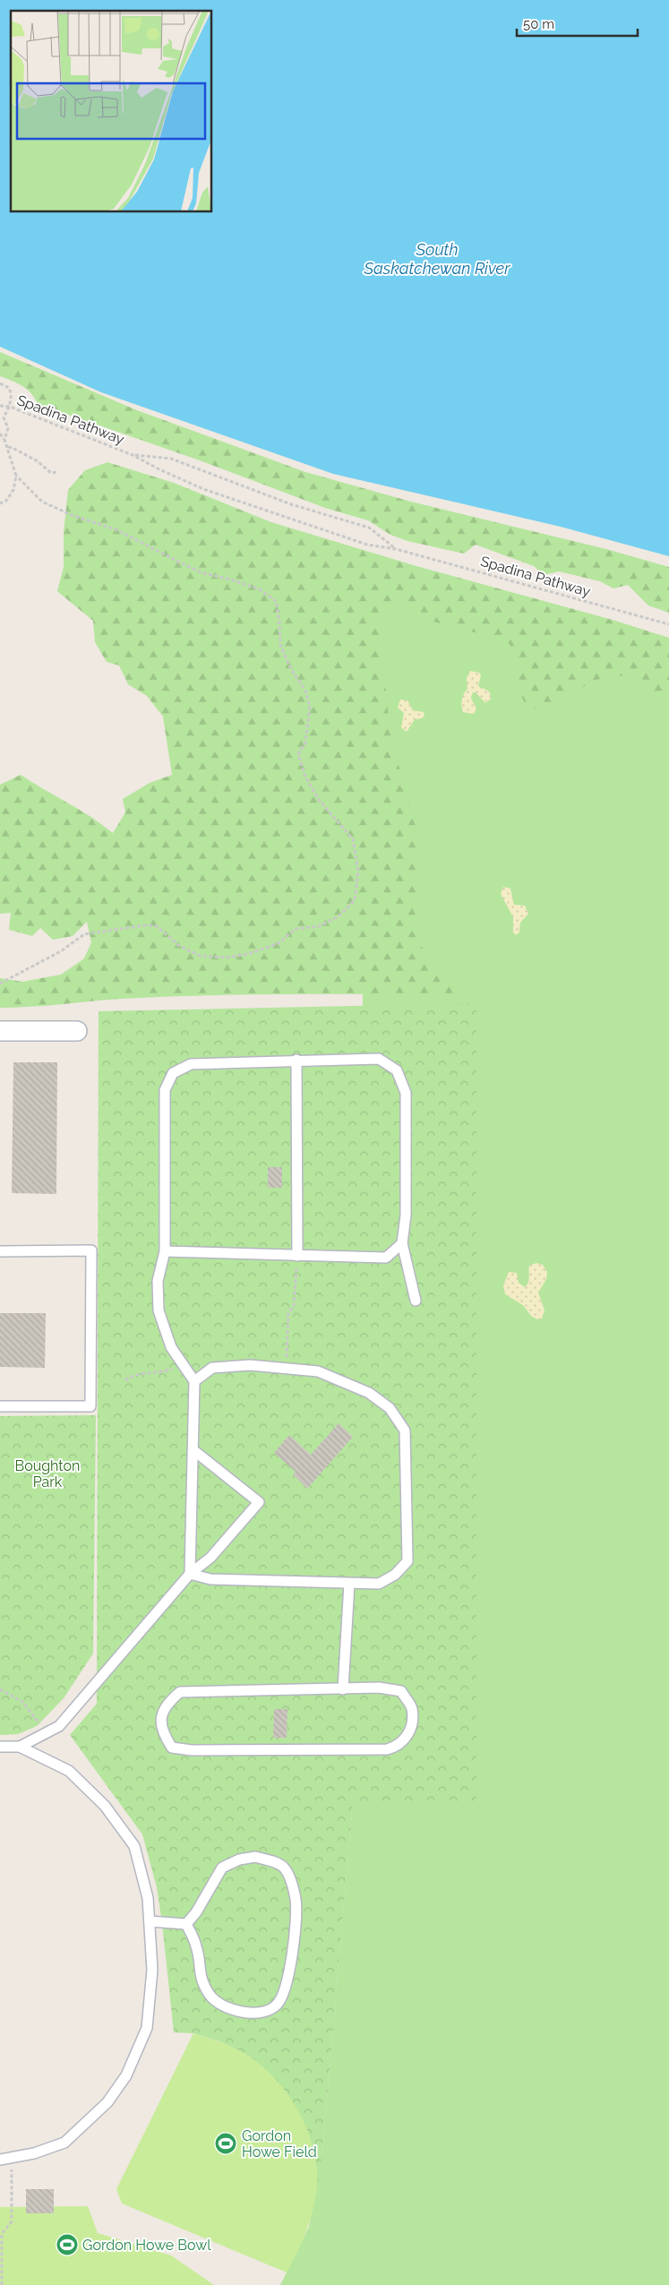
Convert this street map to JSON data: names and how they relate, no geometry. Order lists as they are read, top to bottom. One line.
{"streets":{"path":["Spadina Pathway"]},"water":["South Saskatchewan River"],"parks":["Boughton Park"],"places":{"sports":["Gordon Howe Field","Gordon Howe Bowl"]},"scale_bar":"50 m"}
